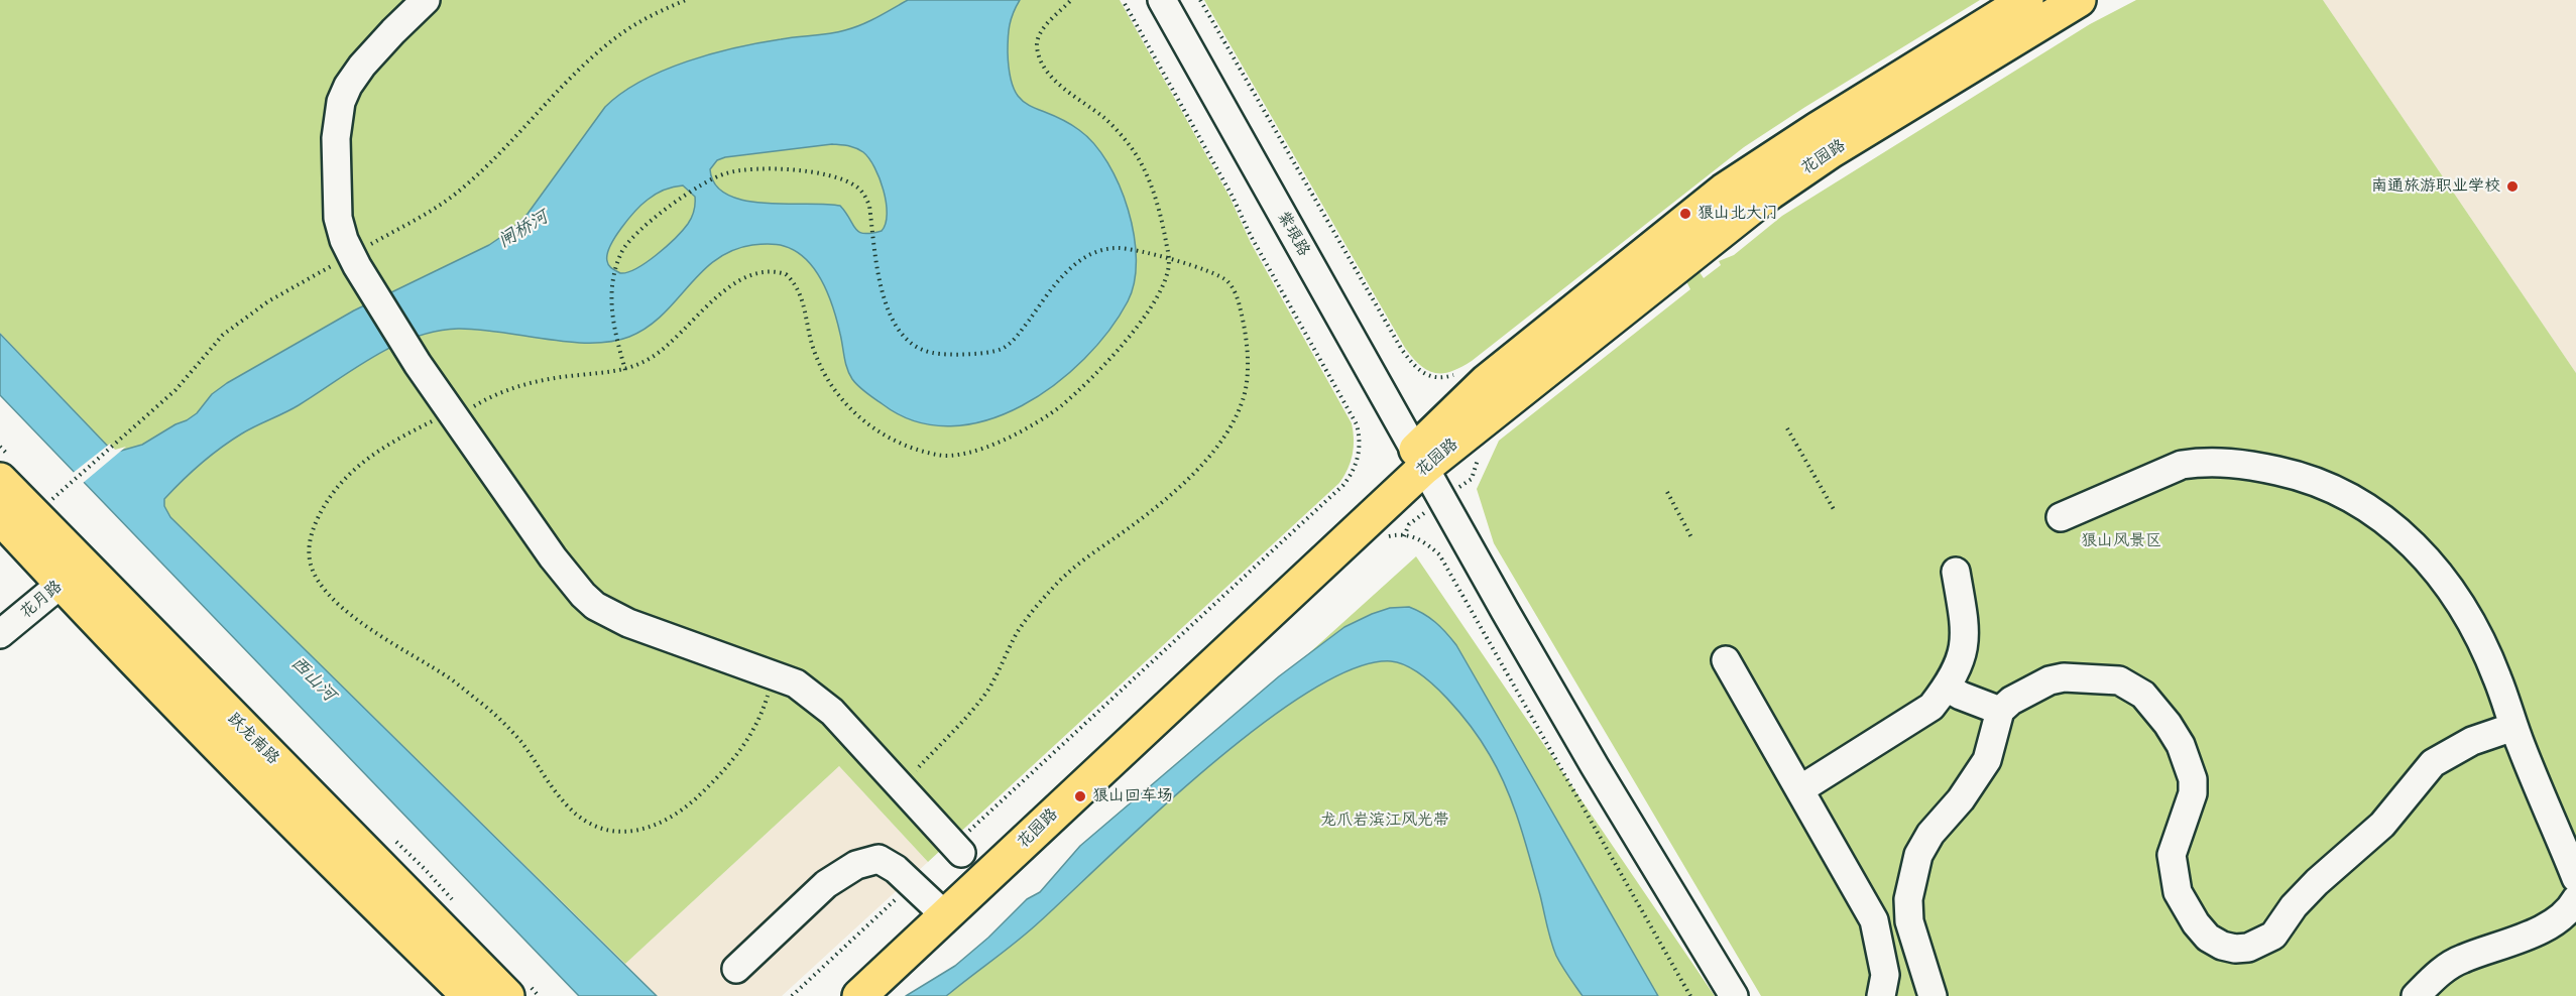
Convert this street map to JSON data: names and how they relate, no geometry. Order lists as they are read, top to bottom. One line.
{"streets":{"main road":["花园路","跃龙南路"],"street":["紫琅路","花月路"]},"crossings":[["花园路","紫琅路"],["花月路","跃龙南路"]],"water":["闸桥河","西山河"],"parks":["狼山风景区","龙爪岩滨江风光带"],"places":["南通旅游职业学校","狼山北大门","狼山回车场"]}
